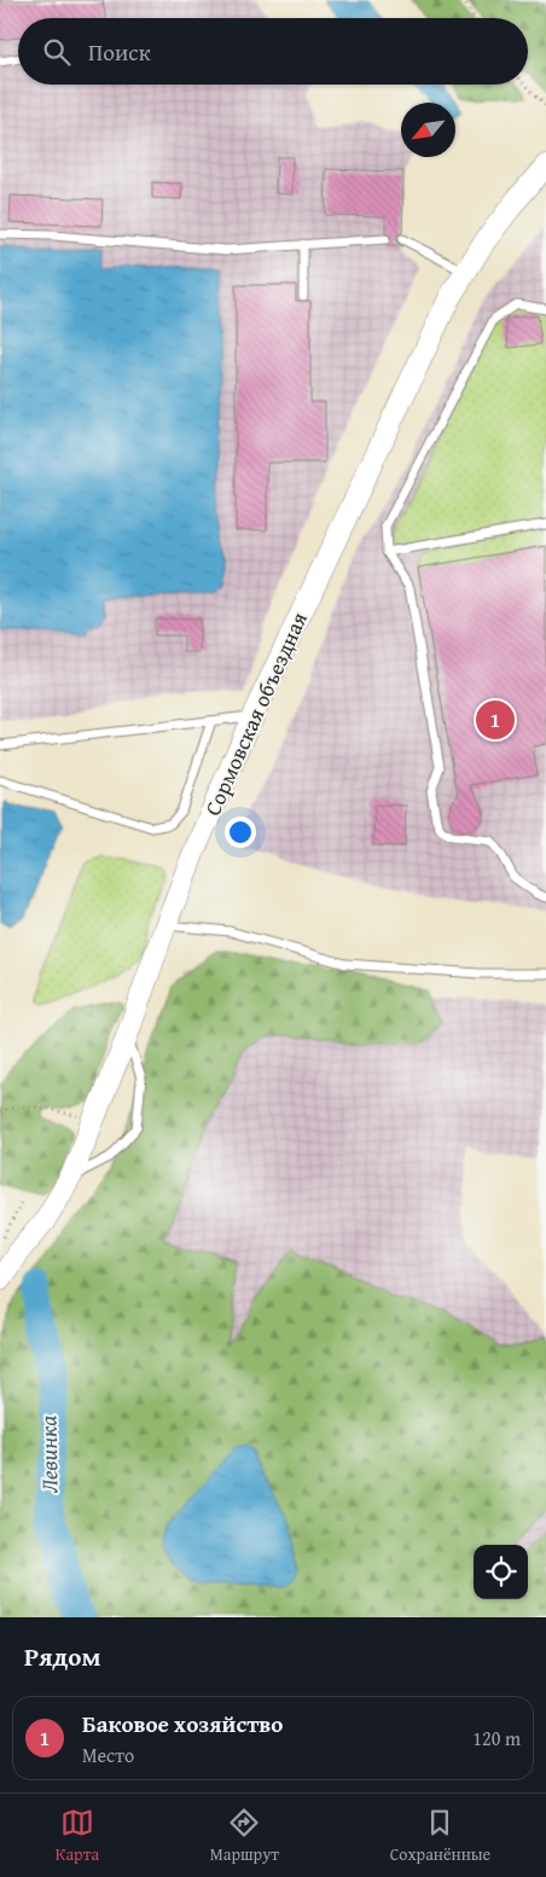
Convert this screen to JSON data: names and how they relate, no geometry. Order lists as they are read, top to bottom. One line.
{"streets":{"street":["Сормовская объездная"]},"water":["Левинка"],"north":"bottom left","page":{"search":"Поиск","pins":"1","heading":"Рядом","list":[{"mark":"1","name":"Баковое хозяйство","note":"Место","value":"120 m"}],"nav":["Карта","Маршрут","Сохранённые"]}}
